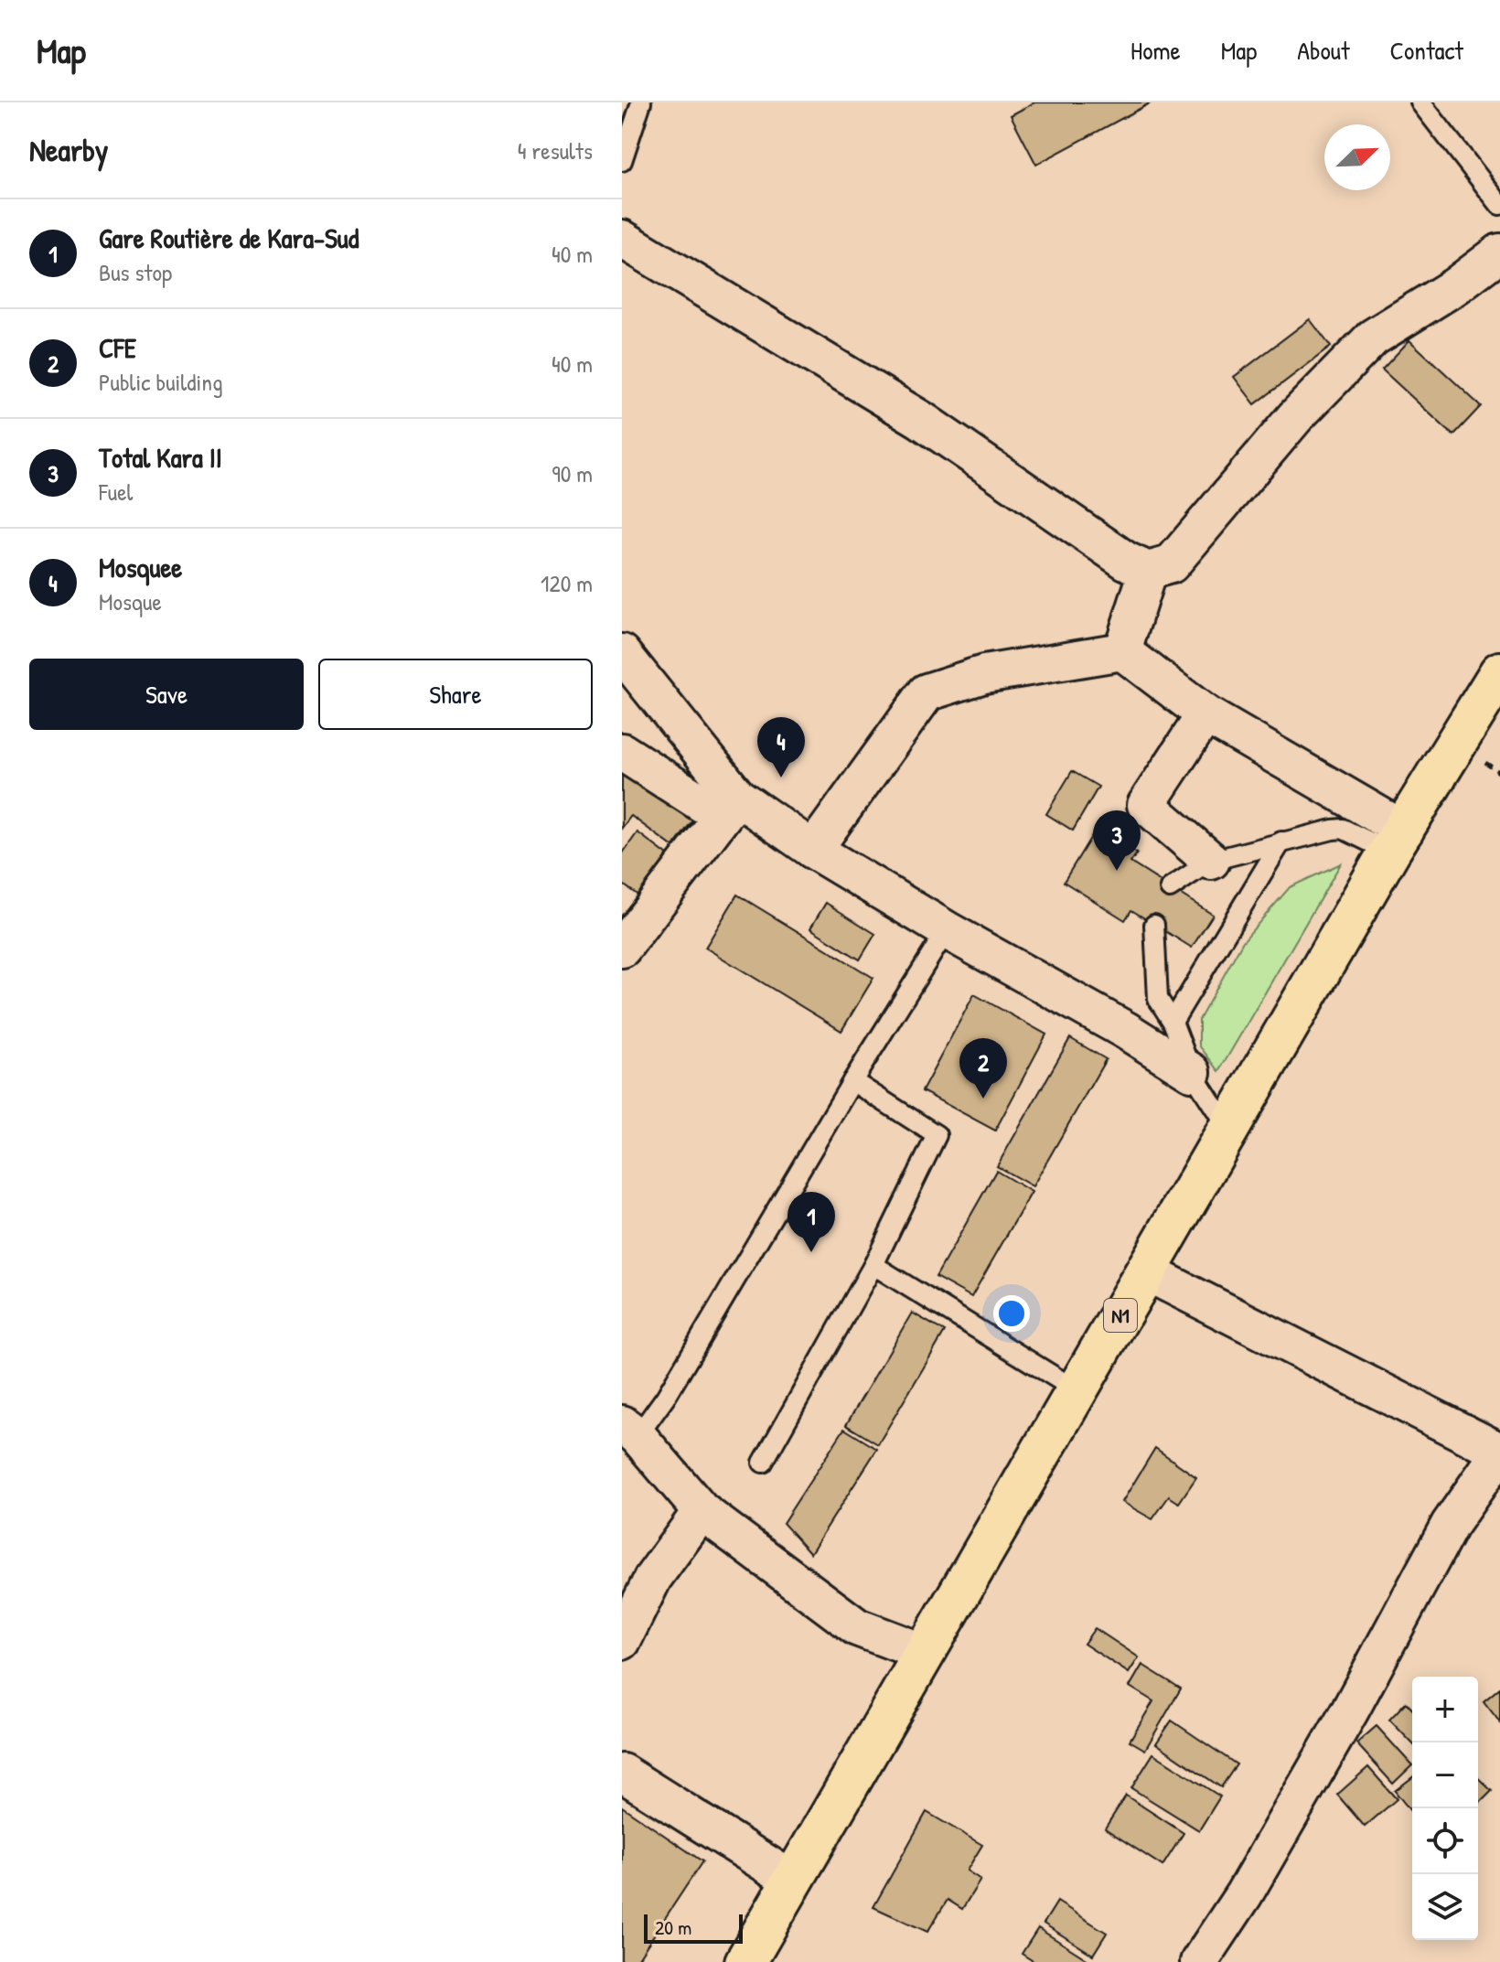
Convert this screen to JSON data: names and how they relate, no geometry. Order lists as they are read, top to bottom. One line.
{"streets":{"highway":["N1"]},"scale_bar":"20 m","north":"top right","page":{"header":"Map","nav":["Home","Map","About","Contact"],"heading":["Nearby","4 results"],"list":[{"mark":"1","name":"Gare Routière de Kara-Sud","note":"Bus stop","value":"40 m"},{"mark":"2","name":"CFE","note":"Public building","value":"40 m"},{"mark":"3","name":"Total Kara II","note":"Fuel","value":"90 m"},{"mark":"4","name":"Mosquee","note":"Mosque","value":"120 m"}],"buttons":["Save","Share"],"pins":["4","3","2","1"],"map_buttons":["+","−"],"scale":"20 m"}}
